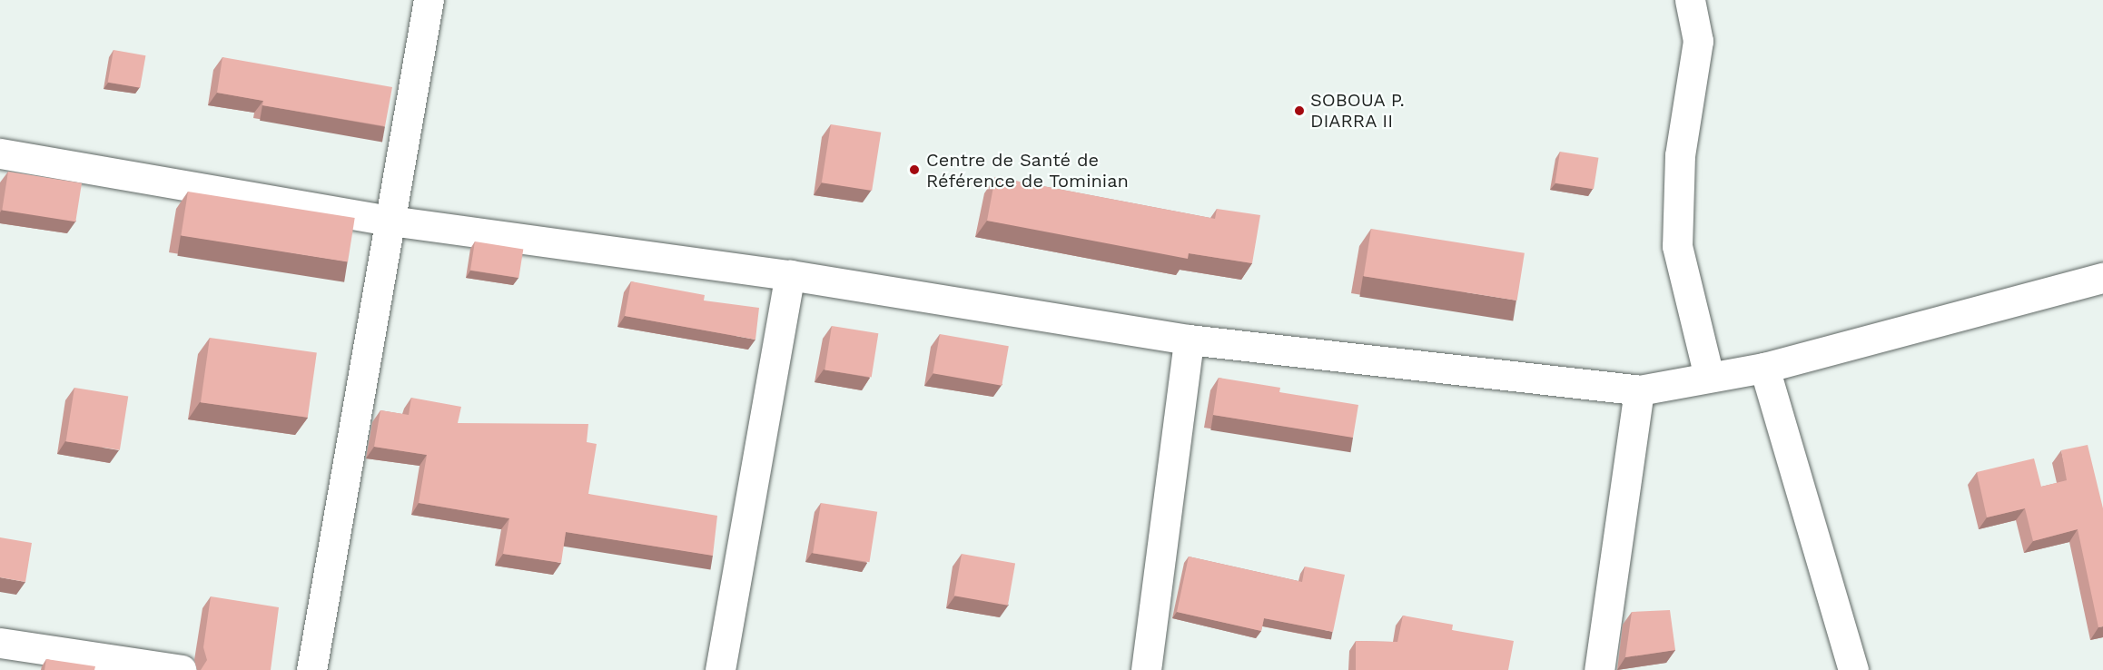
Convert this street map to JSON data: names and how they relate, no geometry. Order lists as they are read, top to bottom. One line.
{"places":["SOBOUA P. DIARRA II","Centre de Santé de Référence de Tominian"]}
